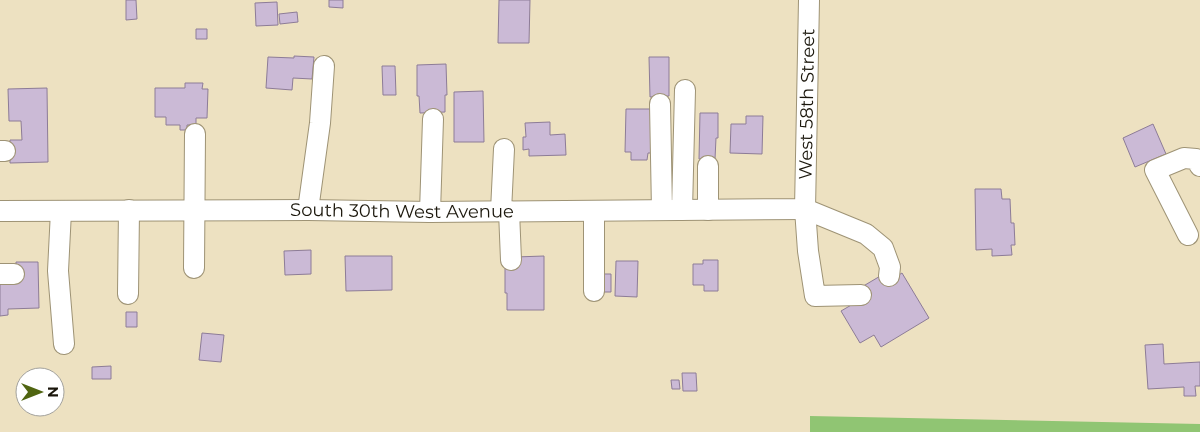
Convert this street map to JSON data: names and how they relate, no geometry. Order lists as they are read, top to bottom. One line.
{"streets":{"street":["West 58th Street","South 30th West Avenue"]},"crossings":[["West 58th Street","South 30th West Avenue"]],"north":"right"}
